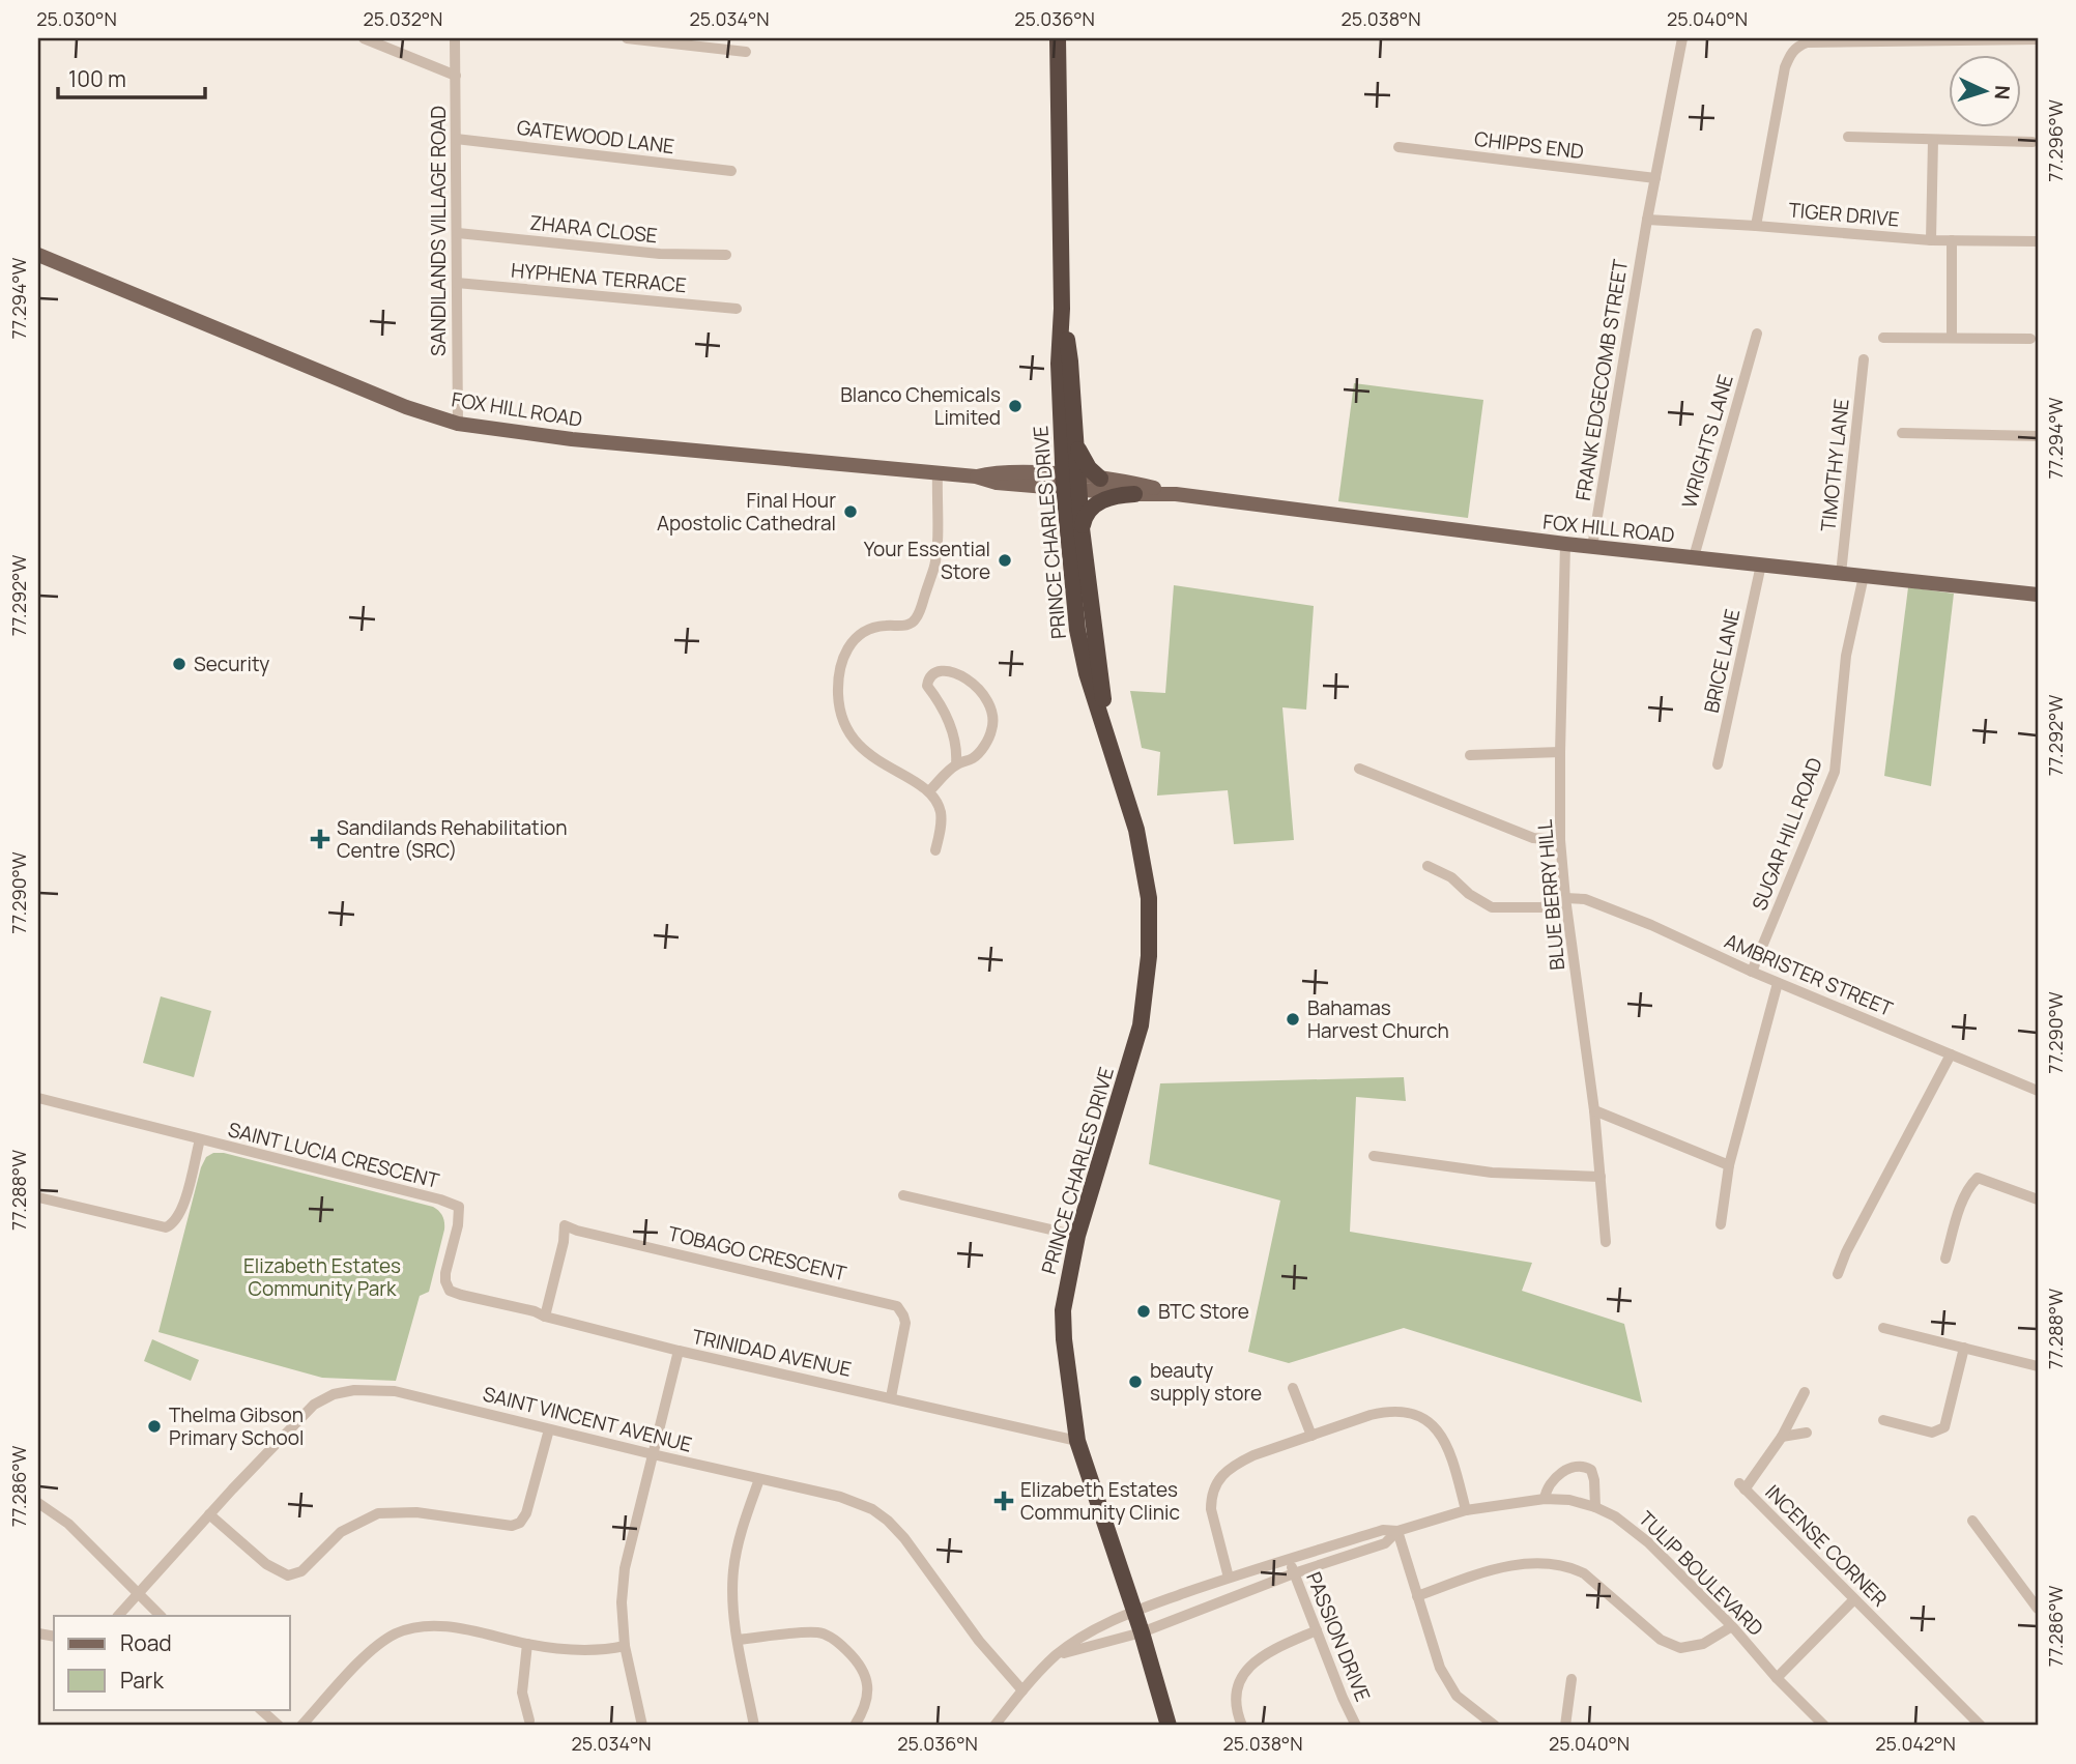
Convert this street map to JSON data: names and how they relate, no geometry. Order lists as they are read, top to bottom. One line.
{"streets":{"highway":["PRINCE CHARLES DRIVE"],"main road":["FOX HILL ROAD"],"street":["GATEWOOD LANE","CHIPPS END","TIGER DRIVE","ZHARA CLOSE","SANDILANDS VILLAGE ROAD","HYPHENA TERRACE","FRANK EDGECOMB STREET","WRIGHTS LANE","TIMOTHY LANE","BRICE LANE","SUGAR HILL ROAD","BLUE BERRY HILL","AMBRISTER STREET","SAINT LUCIA CRESCENT","TOBAGO CRESCENT","TRINIDAD AVENUE","SAINT VINCENT AVENUE","INCENSE CORNER","TULIP BOULEVARD","PASSION DRIVE"]},"crossings":[["GATEWOOD LANE","SANDILANDS VILLAGE ROAD"],["CHIPPS END","FRANK EDGECOMB STREET"],["TIGER DRIVE","FRANK EDGECOMB STREET"],["ZHARA CLOSE","SANDILANDS VILLAGE ROAD"],["SANDILANDS VILLAGE ROAD","HYPHENA TERRACE"],["SANDILANDS VILLAGE ROAD","FOX HILL ROAD"],["FRANK EDGECOMB STREET","FOX HILL ROAD"],["FOX HILL ROAD","WRIGHTS LANE"],["FOX HILL ROAD","TIMOTHY LANE"],["FOX HILL ROAD","PRINCE CHARLES DRIVE"],["FOX HILL ROAD","BRICE LANE"],["FOX HILL ROAD","SUGAR HILL ROAD"],["FOX HILL ROAD","BLUE BERRY HILL"],["PRINCE CHARLES DRIVE","TRINIDAD AVENUE"],["PRINCE CHARLES DRIVE","TULIP BOULEVARD"],["SUGAR HILL ROAD","AMBRISTER STREET"],["BLUE BERRY HILL","AMBRISTER STREET"],["SAINT LUCIA CRESCENT","TRINIDAD AVENUE"],["TOBAGO CRESCENT","TRINIDAD AVENUE"],["SAINT VINCENT AVENUE","TULIP BOULEVARD"],["TULIP BOULEVARD","PASSION DRIVE"]],"parks":["Elizabeth Estates Community Park"],"places":{"other":["Blanco Chemicals Limited","Final Hour Apostolic Cathedral","Your Essential Store","Security","Bahamas Harvest Church","BTC Store","beauty supply store","Thelma Gibson Primary School"],"health":["Sandilands Rehabilitation Centre (SRC)","Elizabeth Estates Community Clinic"]},"legend":["Road","Park"],"scale_bar":"100 m","north":"right","coordinates":["25.030°N","25.032°N","25.034°N","25.036°N","25.038°N","25.040°N","77.296°W","77.294°W","77.292°W","77.290°W","77.288°W","77.286°W","25.042°N"]}
